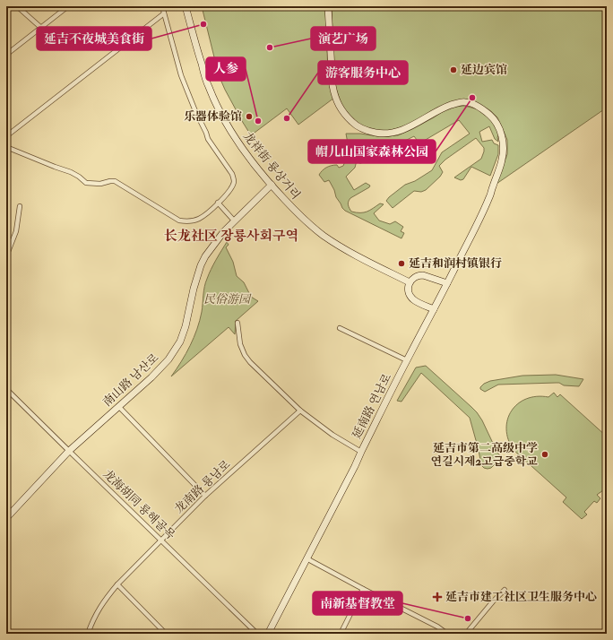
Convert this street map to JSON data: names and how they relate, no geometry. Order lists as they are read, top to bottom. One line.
{"streets":{"street":["龙祥街 룡상거리","南山路 남산로","延南路 연남로","龙南路 룡남로","龙海胡同 룡해골목"]},"crossings":[["龙祥街 룡상거리","南山路 남산로"],["南山路 남산로","龙海胡同 룡해골목"],["龙南路 룡남로","龙海胡同 룡해골목"]],"districts":["长龙社区 장룡사회구역"],"parks":["民俗游园"],"places":{"other":["延吉不夜城美食街","演艺广场","延边宾馆","帽儿山国家森林公园","乐器体验馆","游客服务中心","人参","延吉和润村镇银行","延吉市第二高级中学 연길시제2고급중학교","南新基督教堂"],"health":["延吉市建工社区卫生服务中心"]}}
